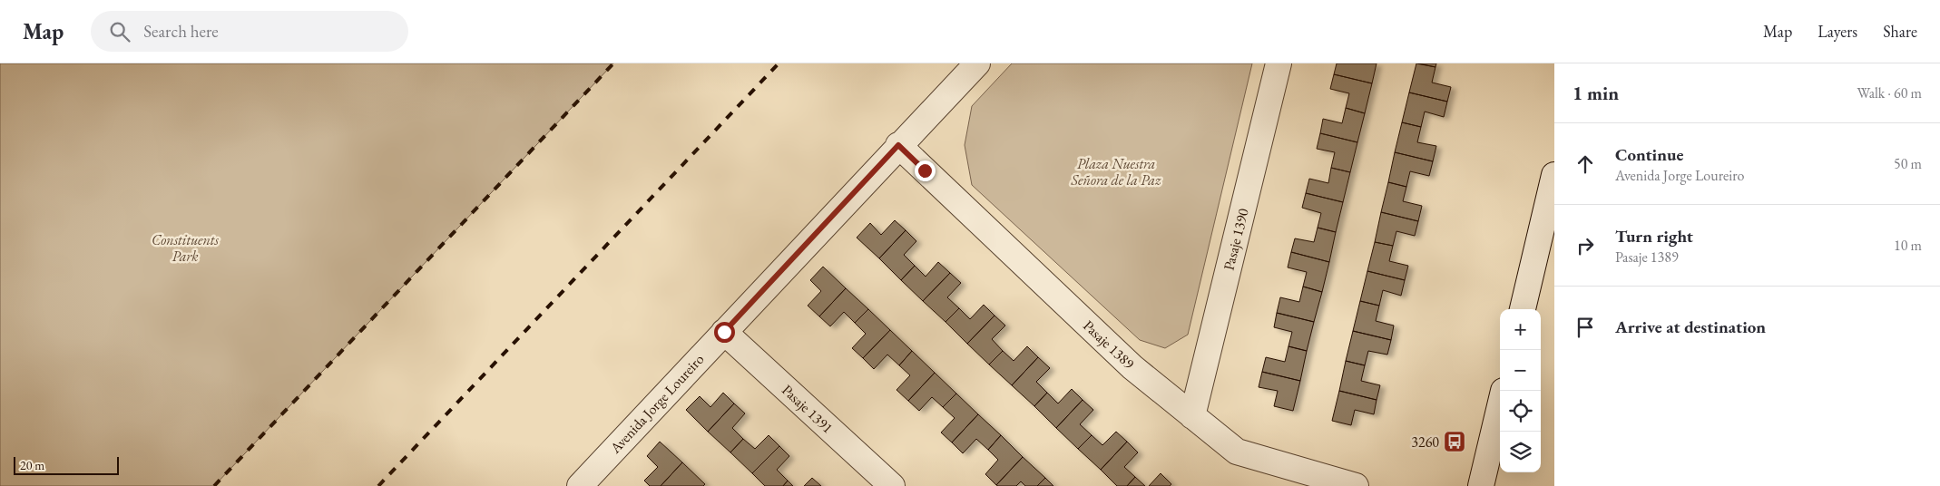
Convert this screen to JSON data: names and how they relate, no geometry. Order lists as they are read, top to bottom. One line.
{"streets":{"street":["Pasaje 1390","Pasaje 1389","Avenida Jorge Loureiro","Pasaje 1391"]},"crossings":[["Pasaje 1390","Pasaje 1389"],["Pasaje 1389","Avenida Jorge Loureiro"],["Avenida Jorge Loureiro","Pasaje 1391"]],"parks":["Plaza Nuestra Señora de la Paz","Constituents Park"],"places":{"bus stop":["3260"]},"scale_bar":"20 m","page":{"header":"Map","search":"Search here","nav":["Map","Layers","Share"],"heading":["1 min","Walk · 60 m"],"list":[["Continue","Avenida Jorge Loureiro","50 m"],["Turn right","Pasaje 1389","10 m"],"Arrive at destination"],"map_buttons":["+","−"],"scale":"20 m"}}
